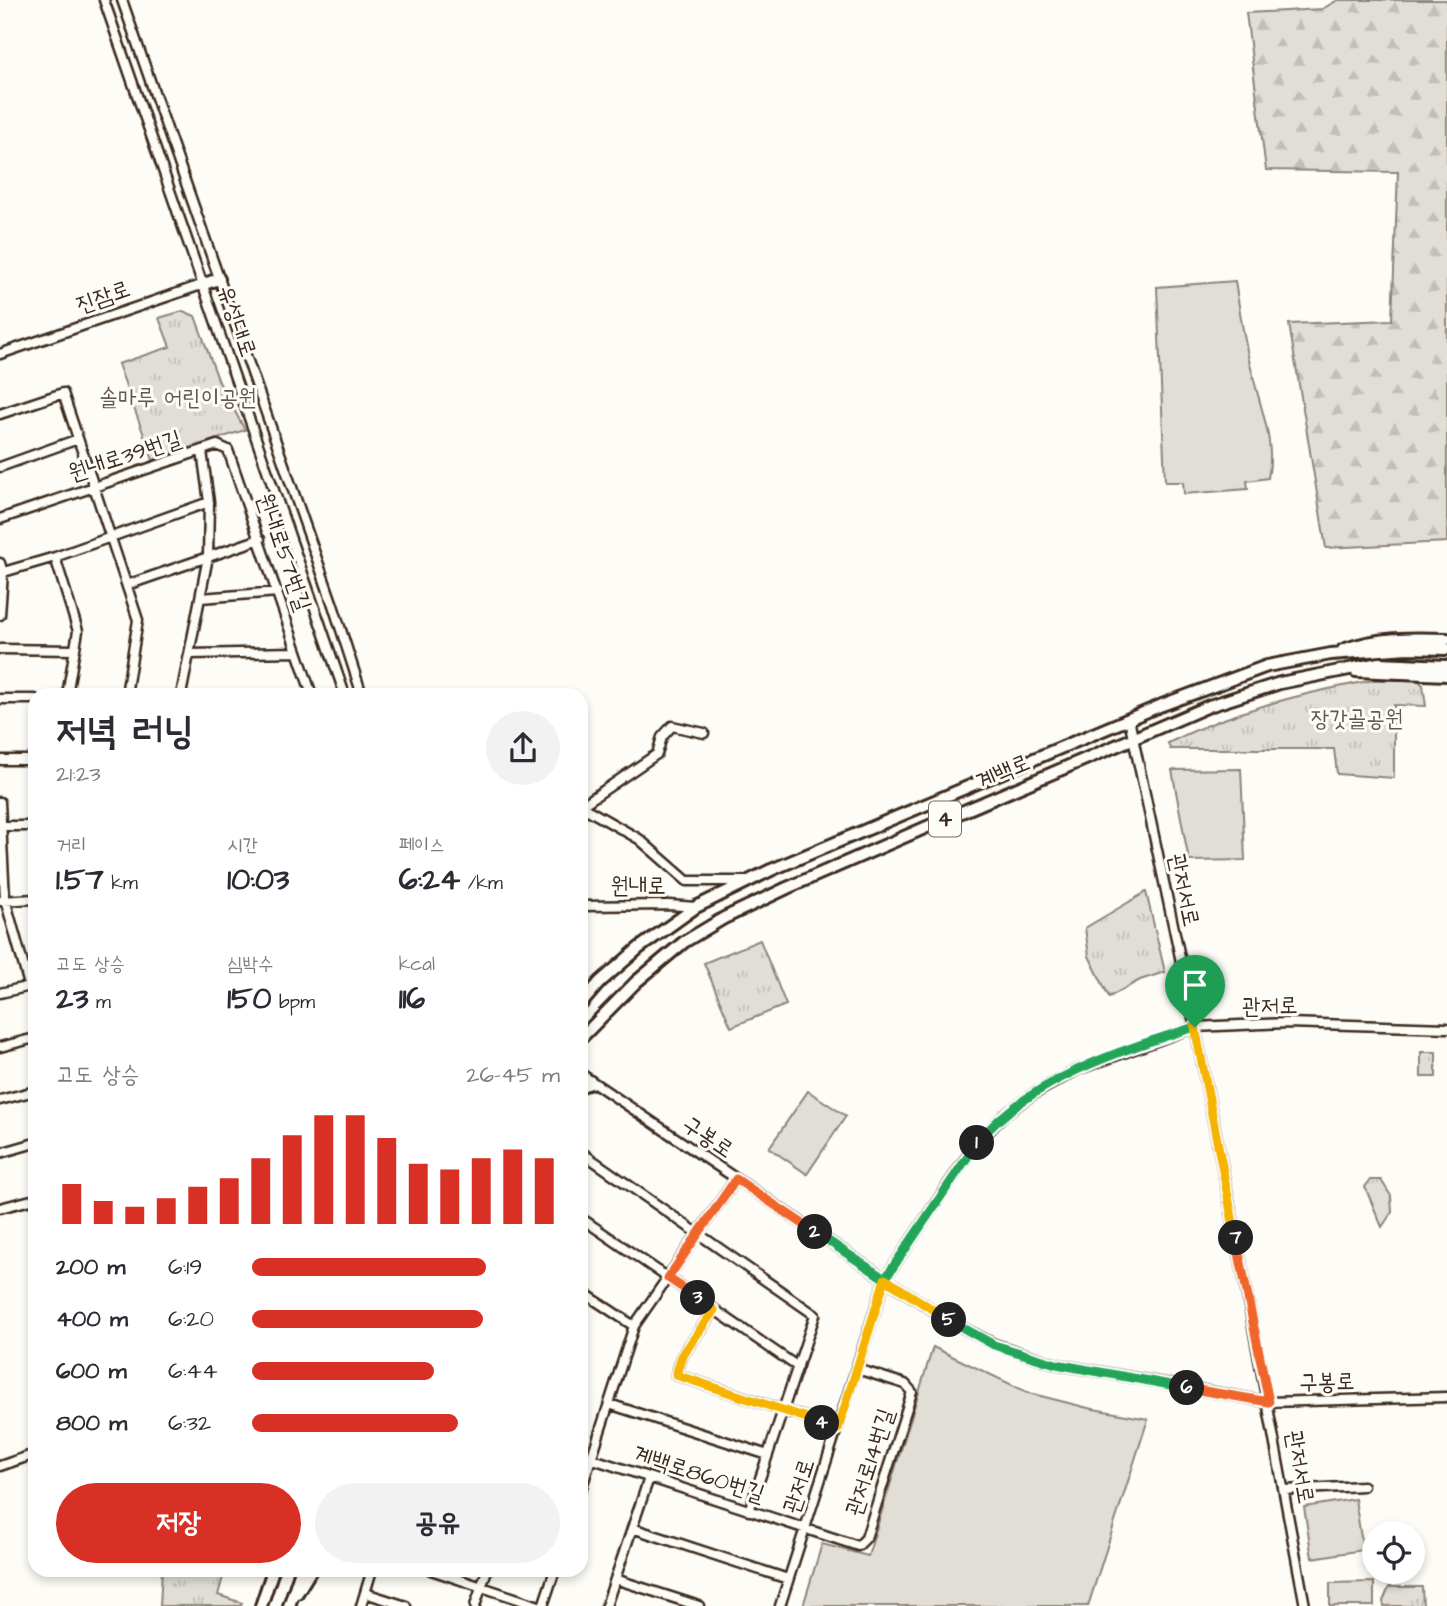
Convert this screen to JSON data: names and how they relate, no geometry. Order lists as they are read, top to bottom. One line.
{"streets":{"main road":["진잠로","계백로","4"],"street":["유성대로","원내로39번길","원내로57번길","원내로","관저서로","관저로","구봉로","관저로14번길","계백로860번길"]},"crossings":[["진잠로","유성대로"],["원내로39번길","원내로57번길"],["계백로","원내로"],["계백로","관저서로"],["관저서로","관저로"],["관저서로","구봉로"],["관저로","구봉로"],["관저로","관저로14번길"],["관저로","계백로860번길"],["관저로14번길","계백로860번길"]],"parks":["솔마루 어린이공원","장갓골공원"],"page":{"heading":["저녁 러닝","21:23"],"stats":[["거리","1.57 km"],["시간","10:03"],["페이스","6:24 /km"],["고도 상승","23 m"],["심박수","150 bpm"],["kcal","116"]],"chart":["고도 상승","26–45 m"],"pins":["1","2","7","3","5","6","4"],"list":[{"name":"200 m","note":"6:19"},{"name":"400 m","note":"6:20"},{"name":"600 m","note":"6:44"},{"name":"800 m","note":"6:32"}],"buttons":["저장","공유"]}}
